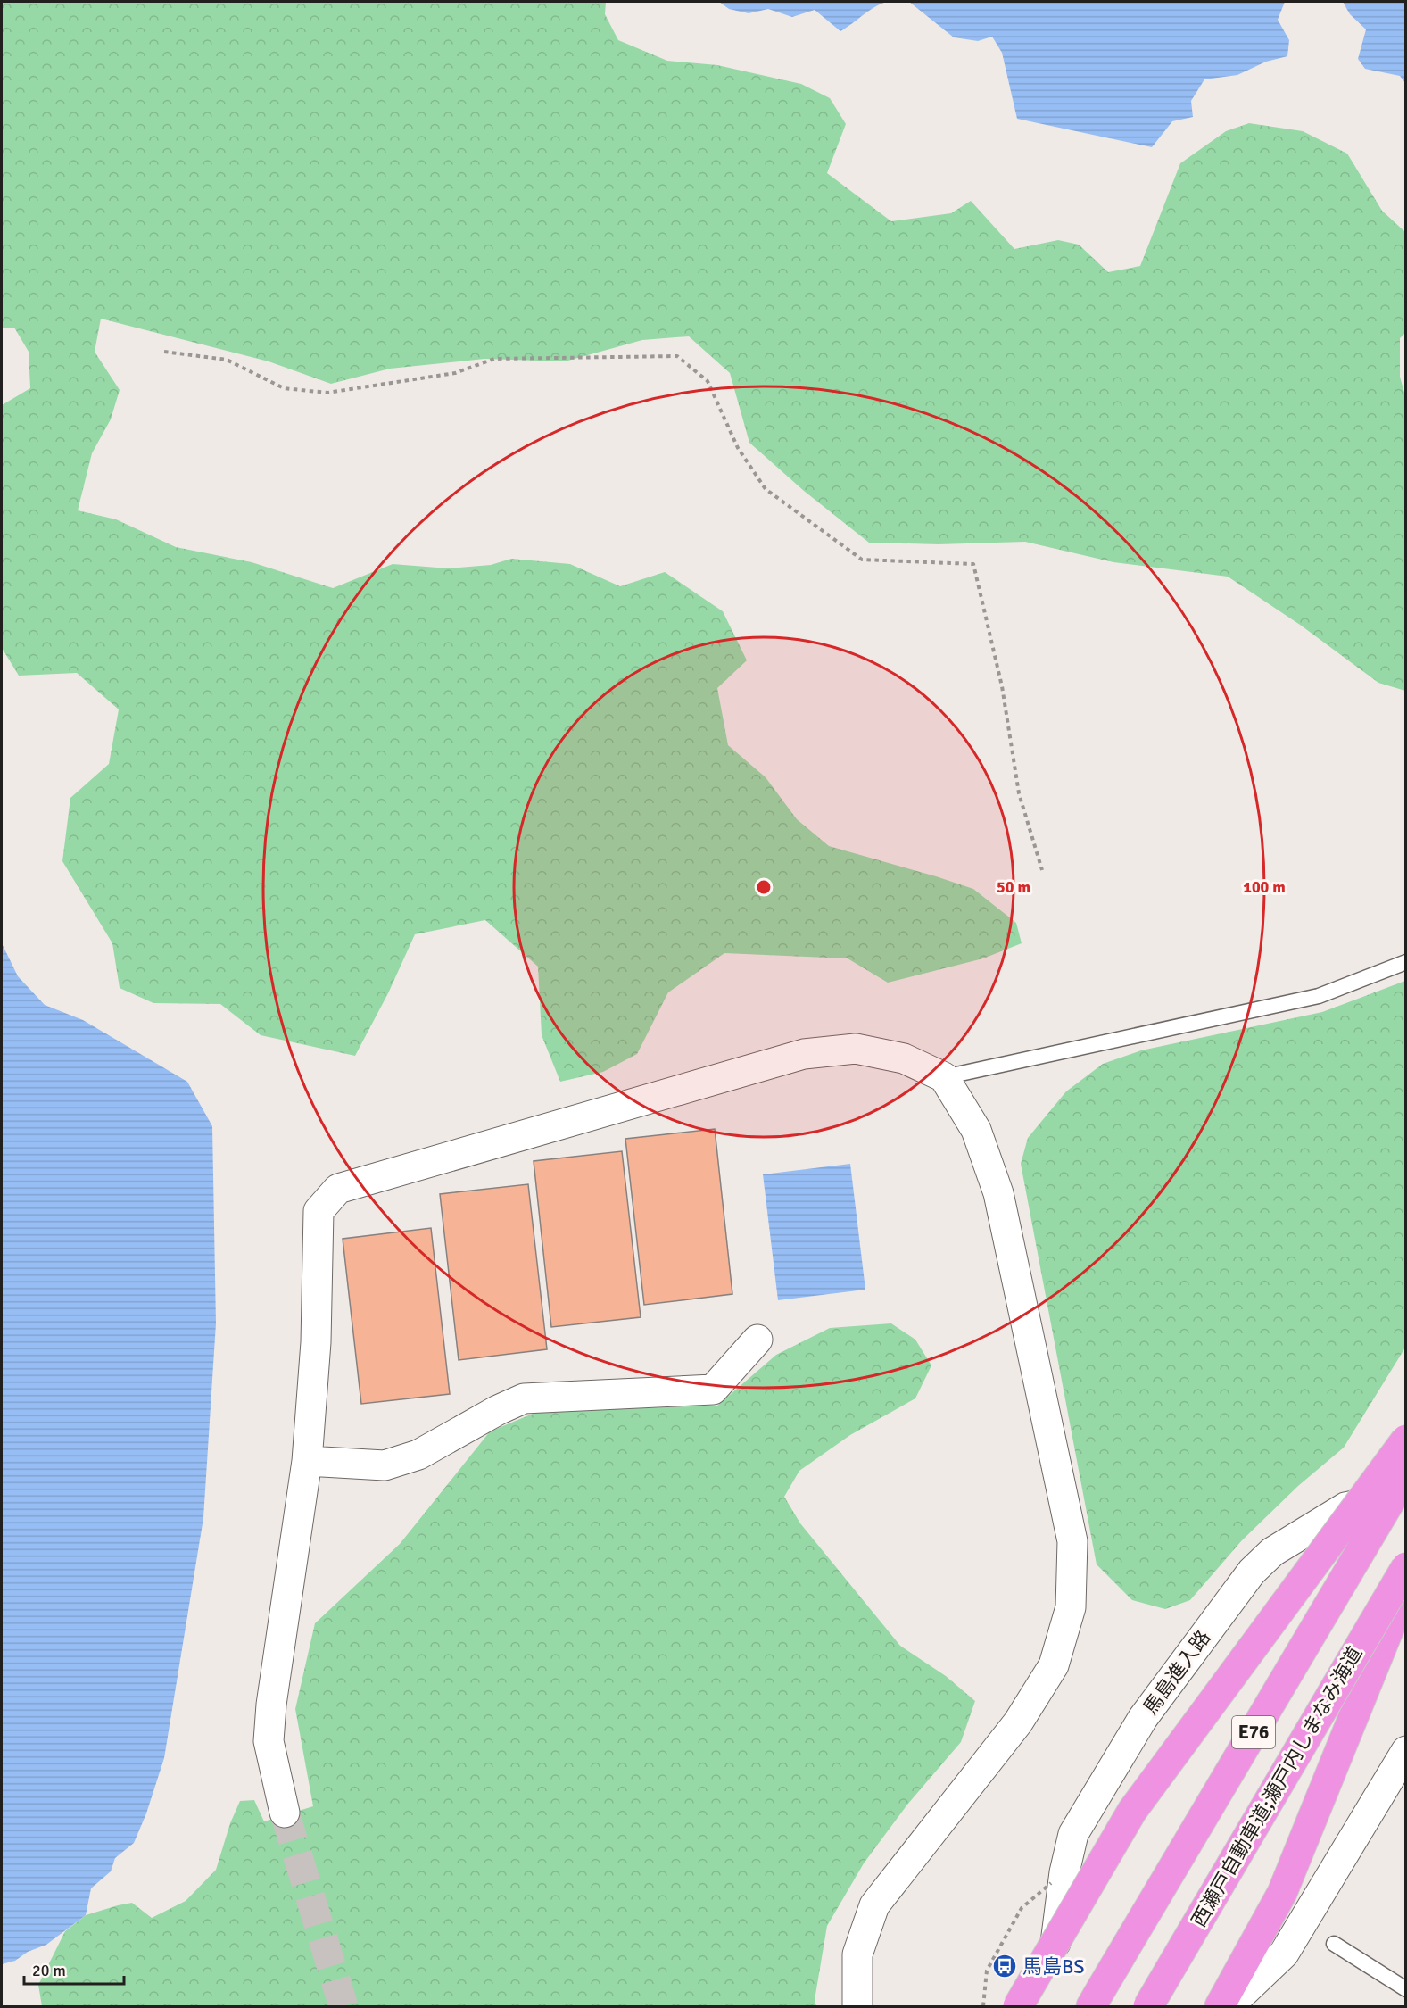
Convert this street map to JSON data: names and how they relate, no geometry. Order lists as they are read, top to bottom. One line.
{"streets":{"highway":["E76","西瀬戸自動車道;瀬戸内しまなみ海道"],"street":["馬島進入路"]},"places":{"bus stop":["馬島BS"]},"scale_bar":"20 m","rings":["50 m","100 m"]}
